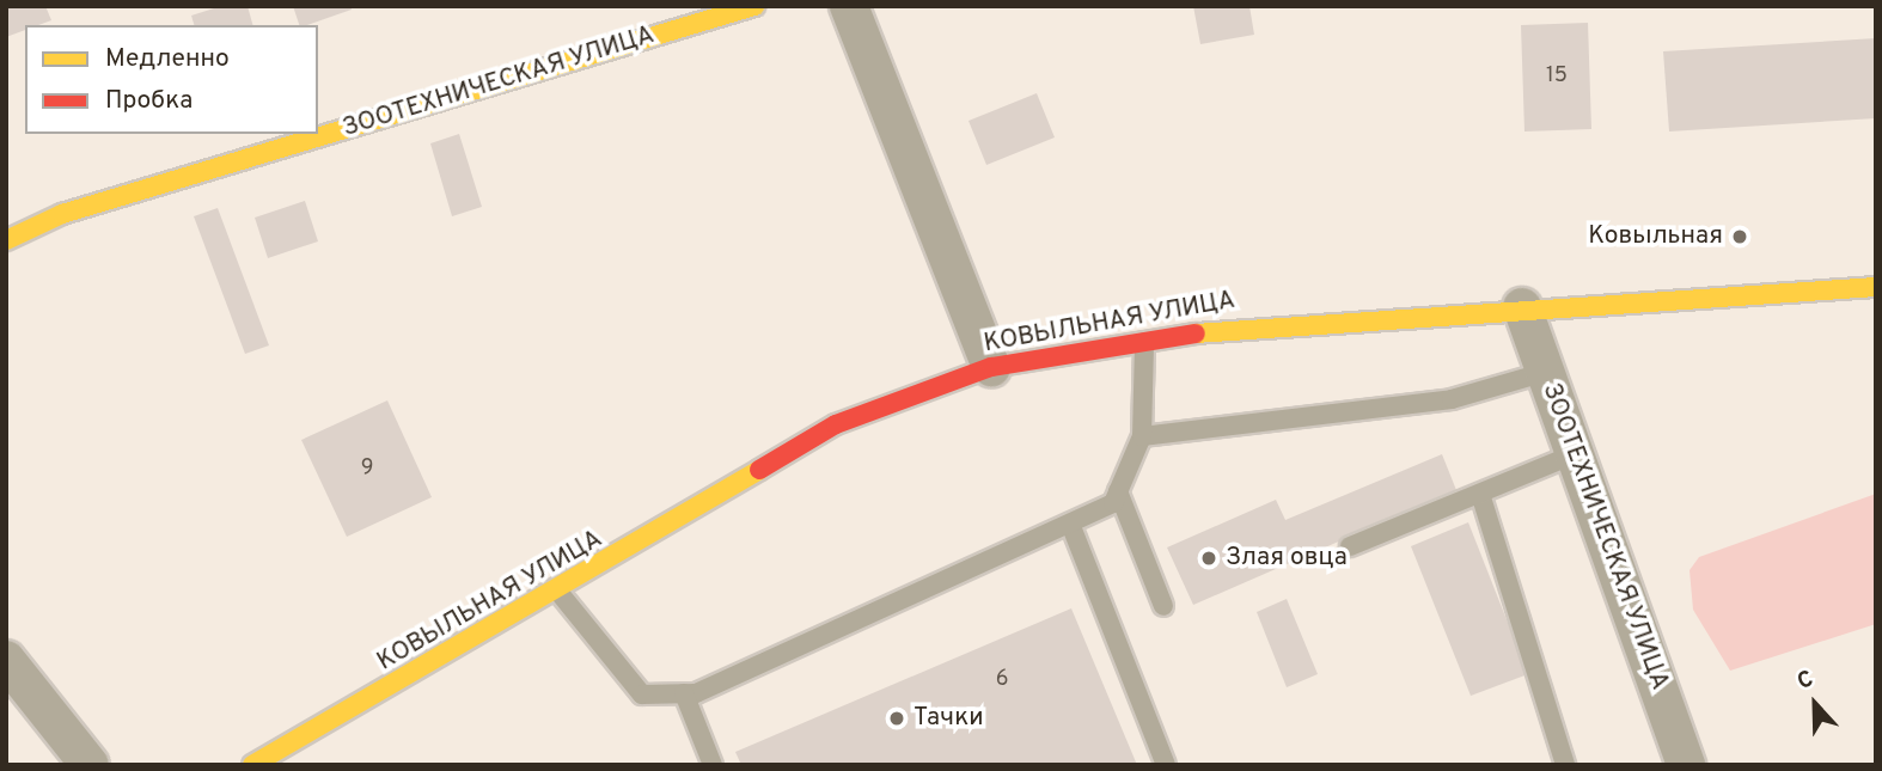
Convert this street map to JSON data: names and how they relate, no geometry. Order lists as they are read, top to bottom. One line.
{"streets":{"main road":["ЗООТЕХНИЧЕСКАЯ УЛИЦА","КОВЫЛЬНАЯ УЛИЦА"]},"crossings":[["ЗООТЕХНИЧЕСКАЯ УЛИЦА","КОВЫЛЬНАЯ УЛИЦА"]],"places":["Ковыльная","Злая овца","Тачки"],"house_numbers":["15","9","6"],"legend":["Медленно","Пробка"],"north":"top"}
